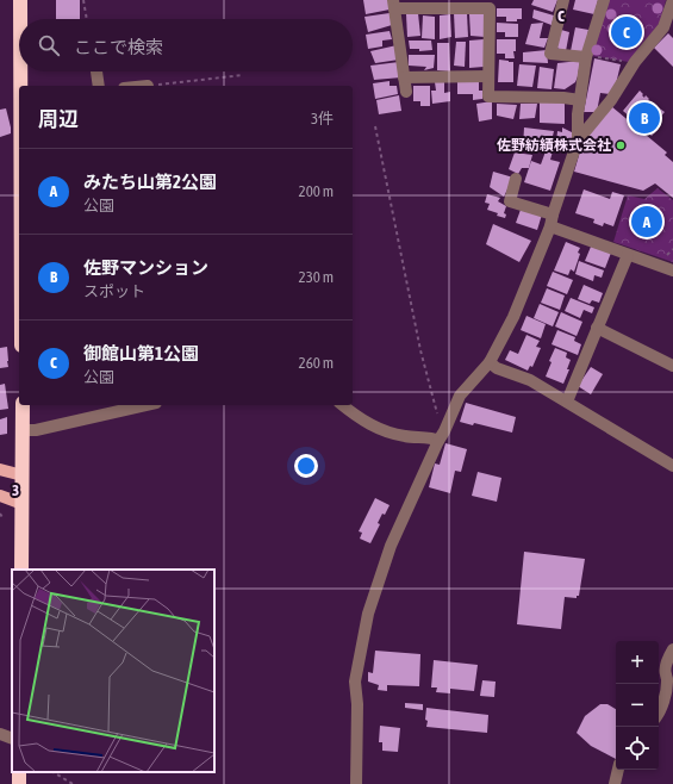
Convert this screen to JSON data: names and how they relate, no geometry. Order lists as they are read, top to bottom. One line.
{"places":["佐野紡績株式会社"],"page":{"pins":["C","B","A"],"search":"ここで検索","heading":["周辺","3件"],"list":[{"mark":"A","name":"みたち山第2公園","note":"公園","value":"200 m"},{"mark":"B","name":"佐野マンション","note":"スポット","value":"230 m"},{"mark":"C","name":"御館山第1公園","note":"公園","value":"260 m"}],"map_buttons":["+","−"]},"grid":{"columns":["C"],"rows":["3"]}}
